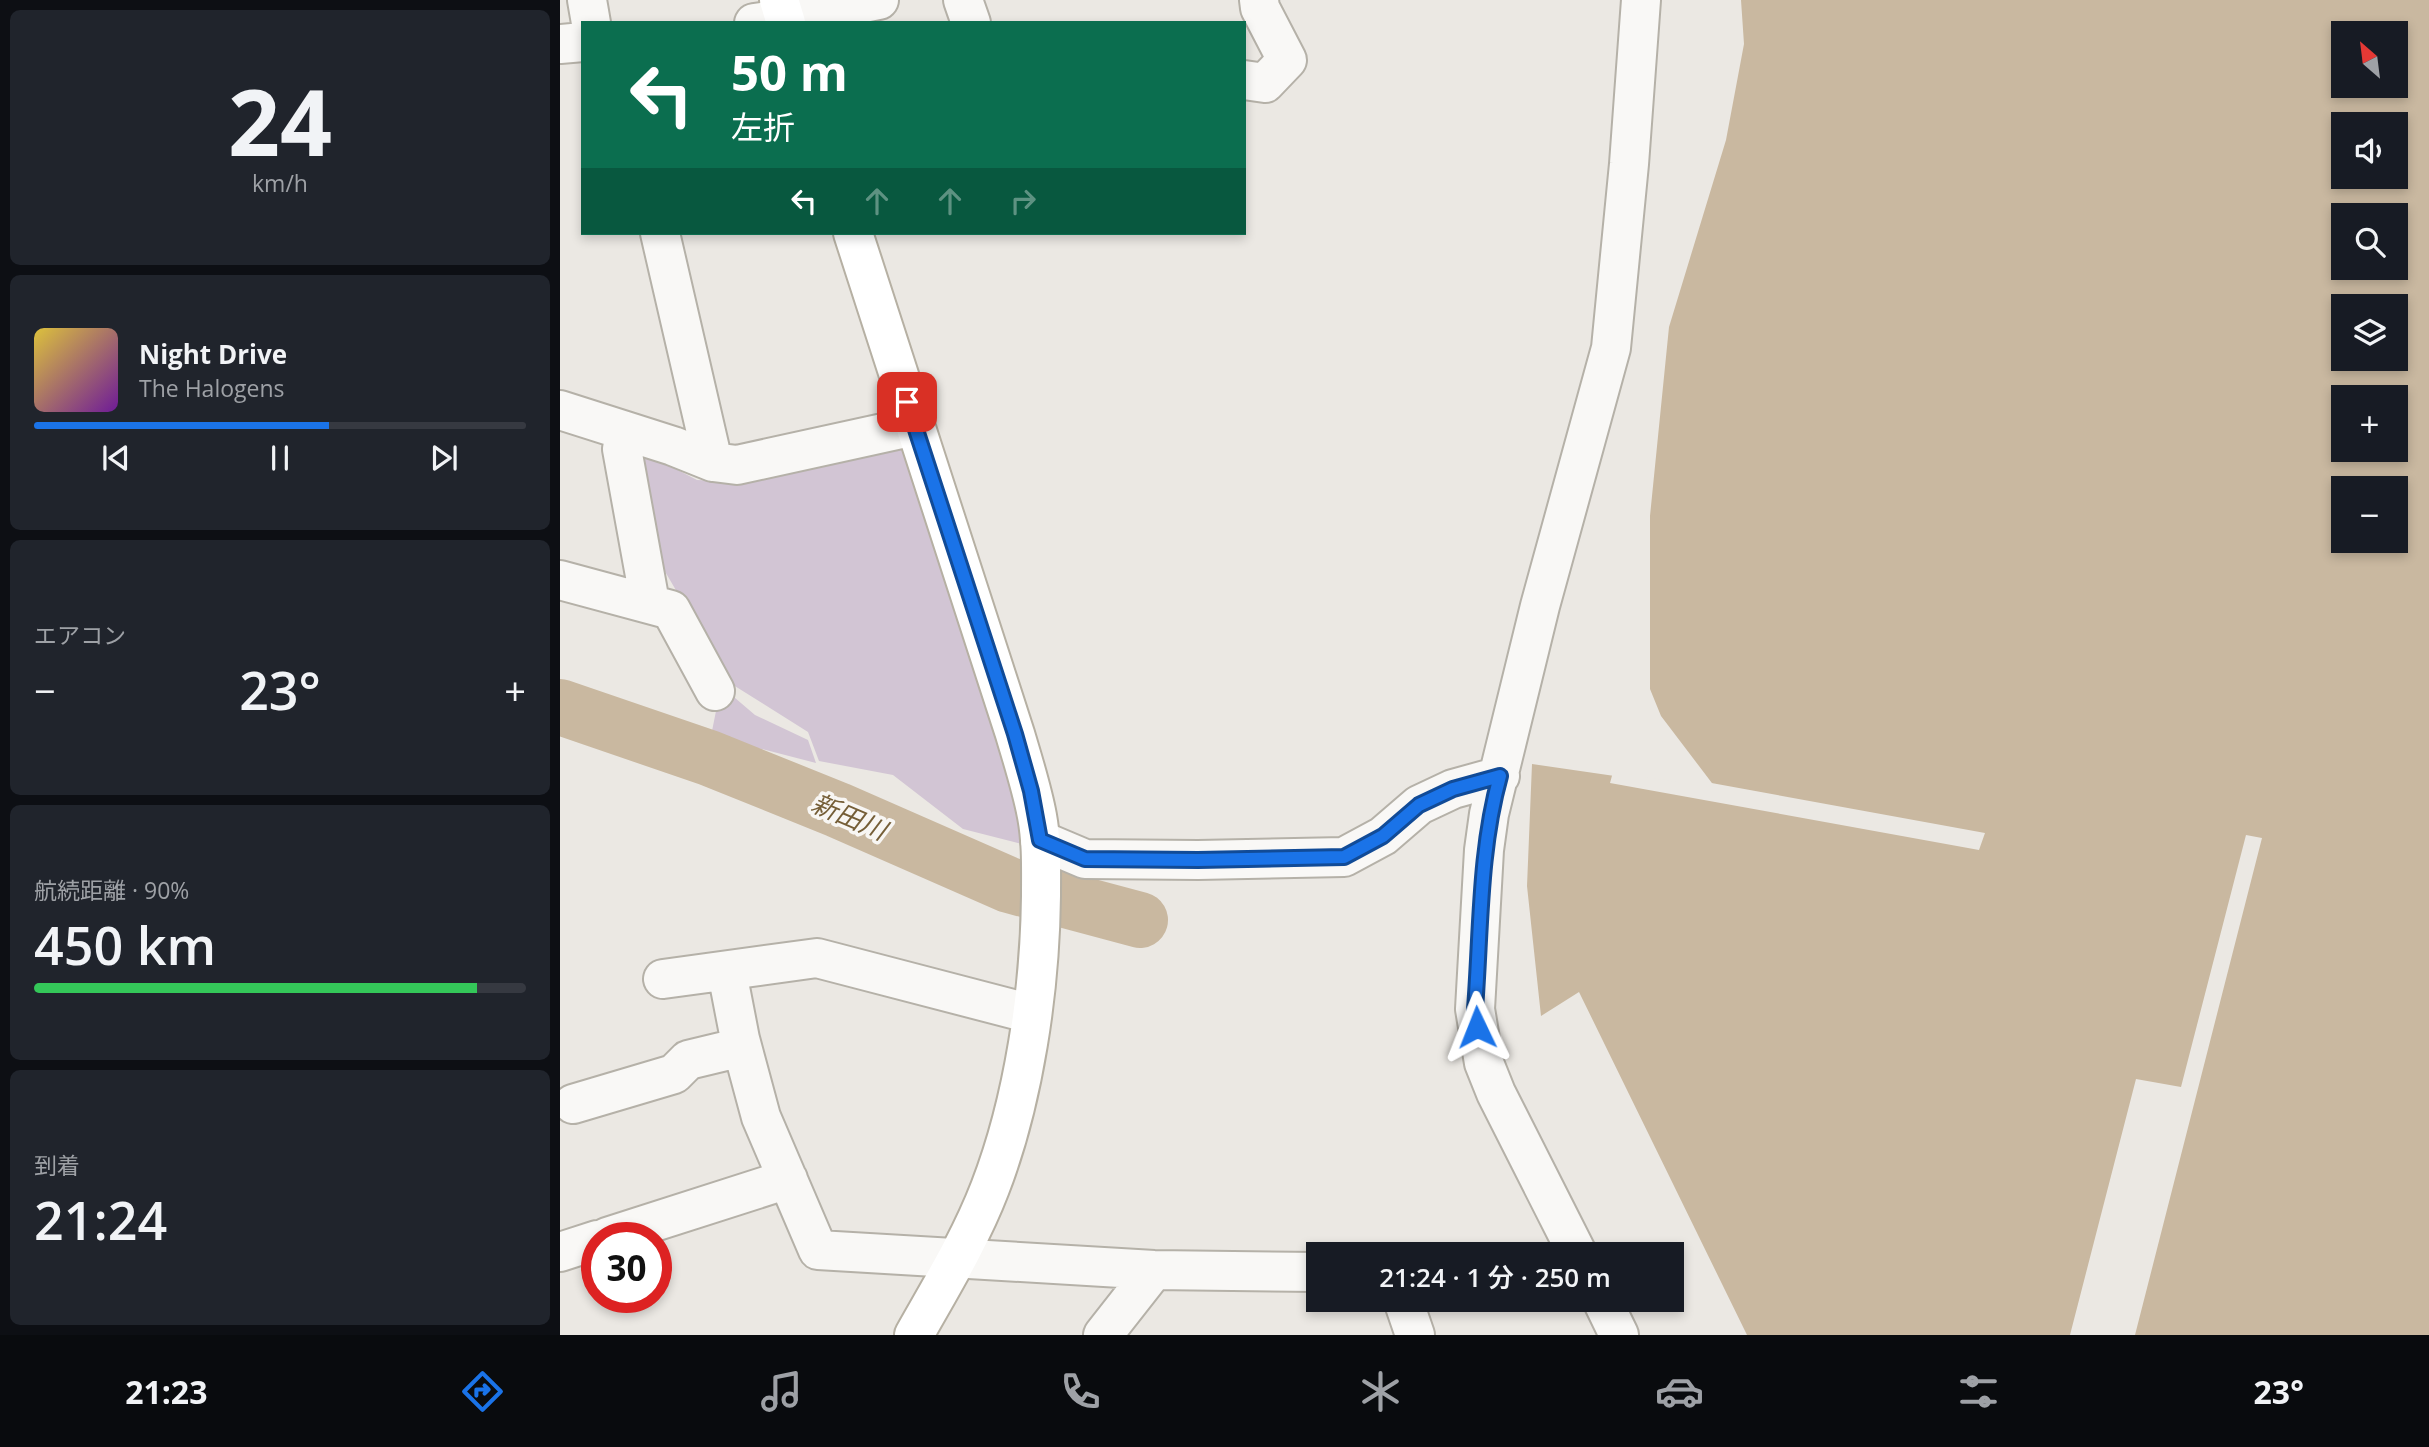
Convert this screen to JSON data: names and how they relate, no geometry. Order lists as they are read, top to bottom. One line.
{"water":["新田川"],"north":"top left","page":{"tile":[["24","km/h"],"エアコン",["航続距離 · 90%","450 km"],["到着","21:24"]],"map_buttons":["+","−"],"turn":["50 m","左折"],"song":["Night Drive","The Halogens"],"heat":["−","23°","+"],"limit":"30","trip":"21:24 · 1 分 · 250 m","tabs":["21:23","23°"]}}
